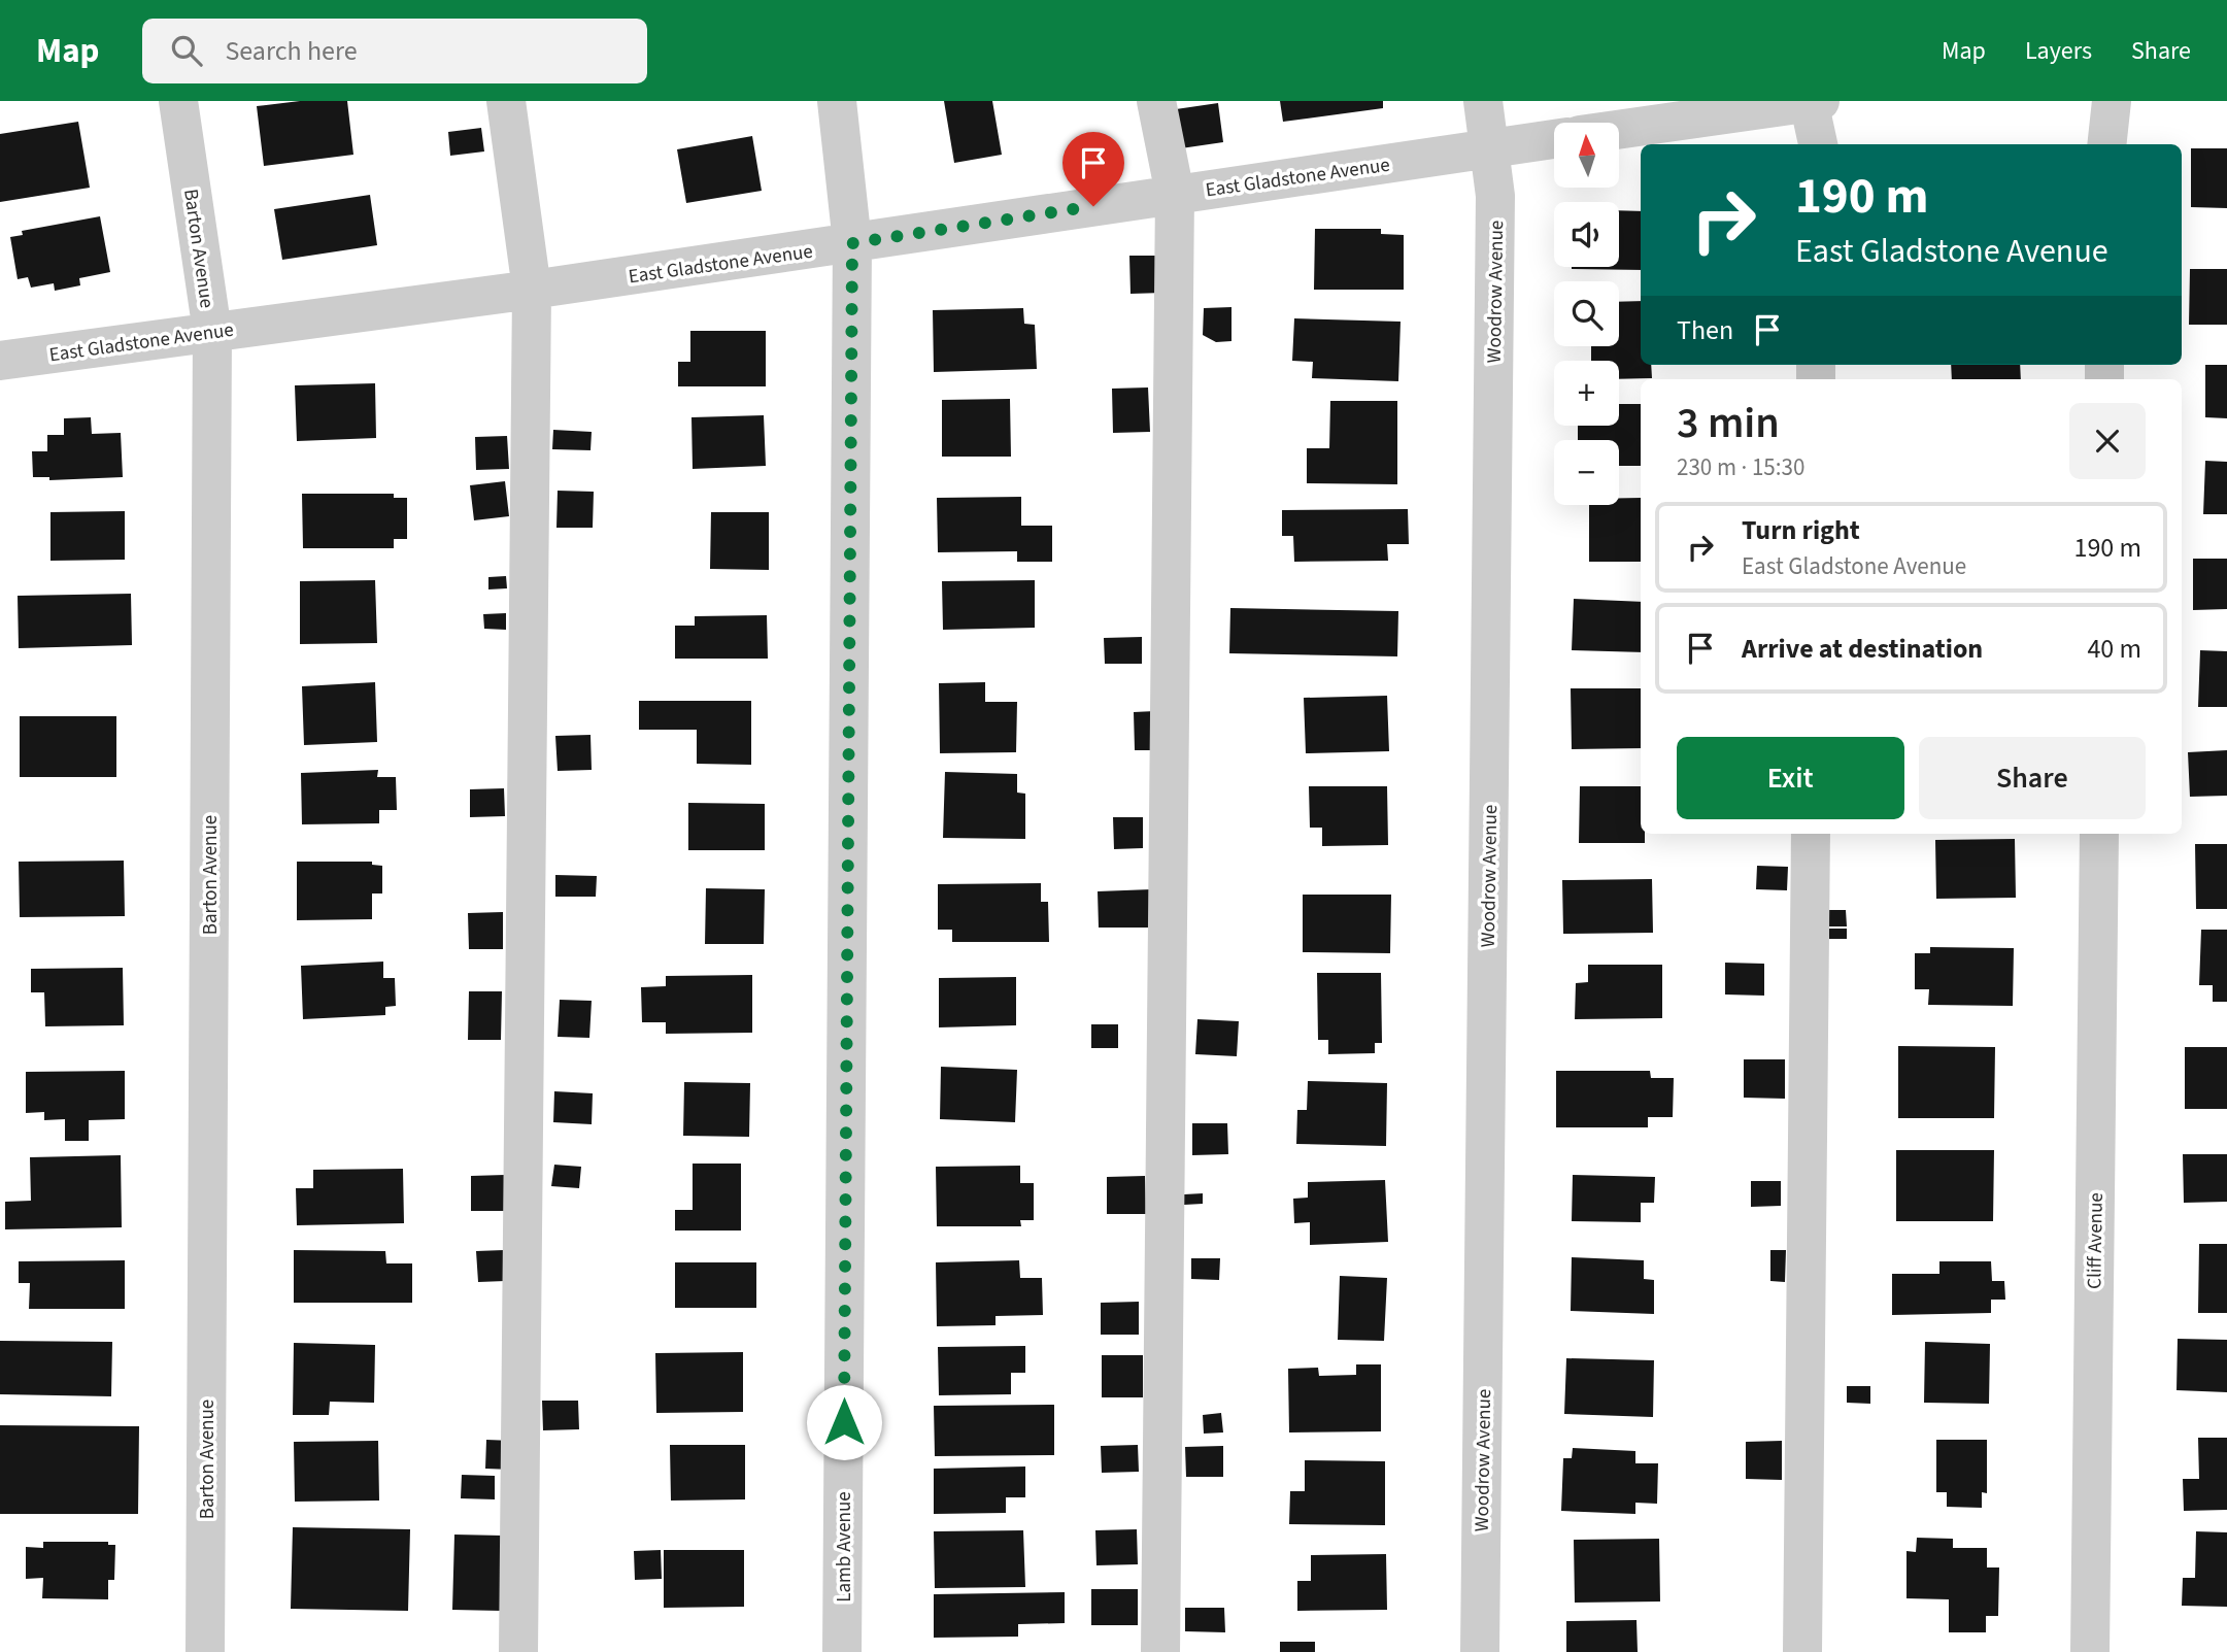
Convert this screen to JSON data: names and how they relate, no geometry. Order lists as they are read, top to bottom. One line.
{"streets":{"street":["East Gladstone Avenue","Barton Avenue","Woodrow Avenue","Cliff Avenue","Lamb Avenue"]},"crossings":[["East Gladstone Avenue","Barton Avenue"],["East Gladstone Avenue","Woodrow Avenue"],["East Gladstone Avenue","Lamb Avenue"]],"north":"top","page":{"header":"Map","search":"Search here","nav":["Map","Layers","Share"],"map_buttons":["+","−"],"turn":["190 m","East Gladstone Avenue"],"then":"Then","heading":["3 min","230 m · 15:30"],"list":[{"name":"Turn right","note":"East Gladstone Avenue","value":"190 m"},{"name":"Arrive at destination","value":"40 m"}],"buttons":["Exit","Share"]}}
